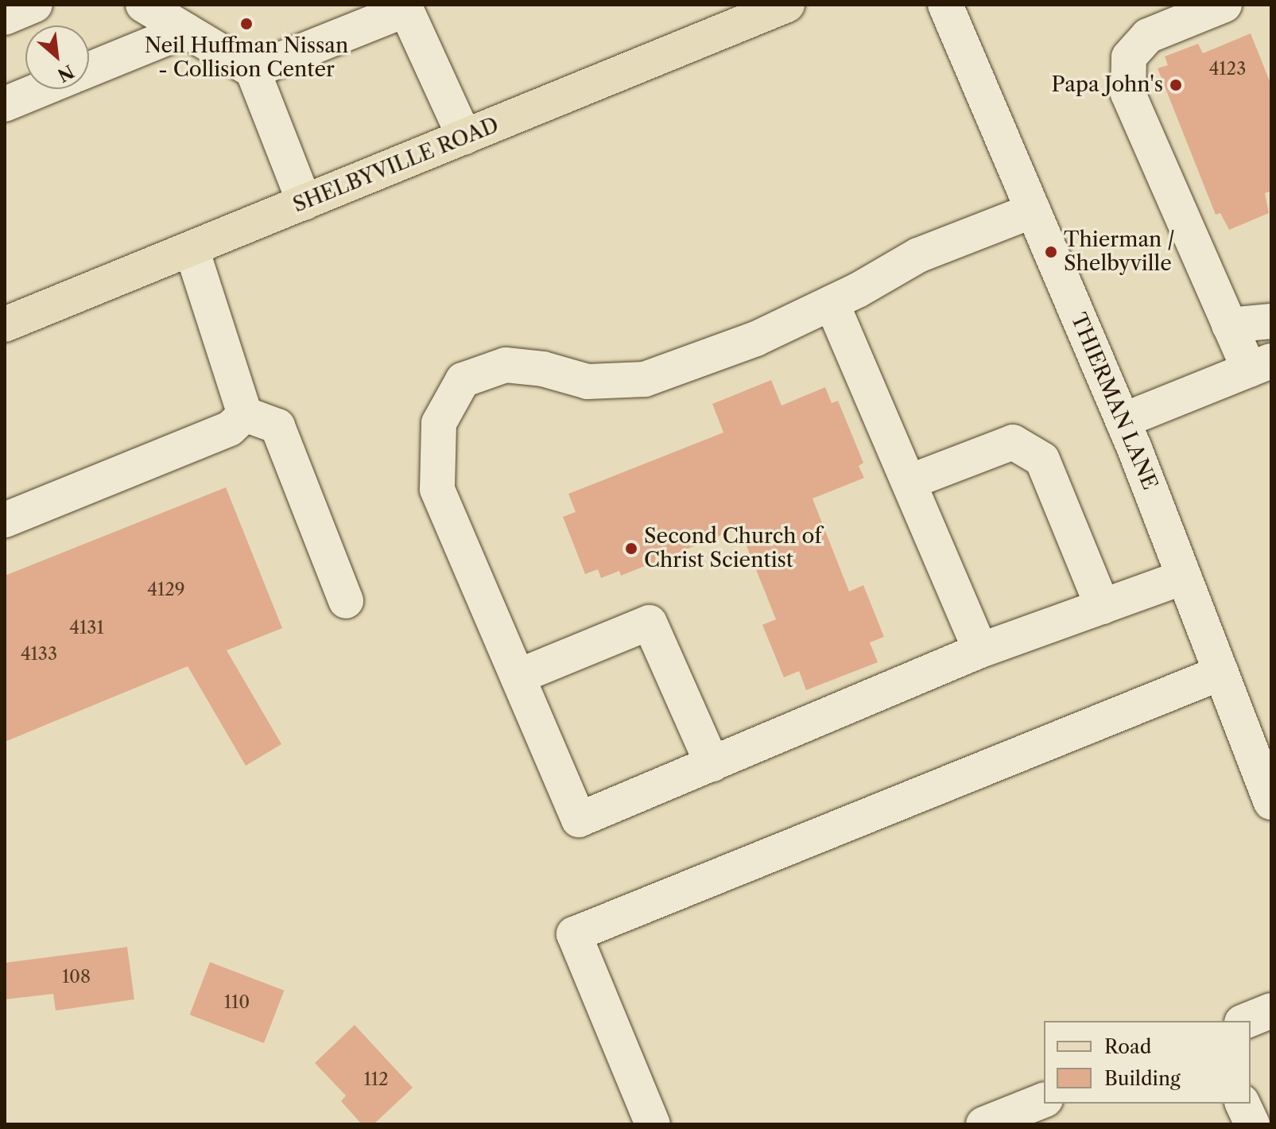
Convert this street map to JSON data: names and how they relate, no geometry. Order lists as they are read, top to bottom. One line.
{"streets":{"main road":["SHELBYVILLE ROAD"],"street":["THIERMAN LANE"]},"places":["Neil Huffman Nissan - Collision Center","Papa John's","Thierman / Shelbyville","Second Church of Christ Scientist"],"house_numbers":["4123","4129","4131","4133","108","110","112"],"legend":["Road","Building"],"north":"bottom right"}
